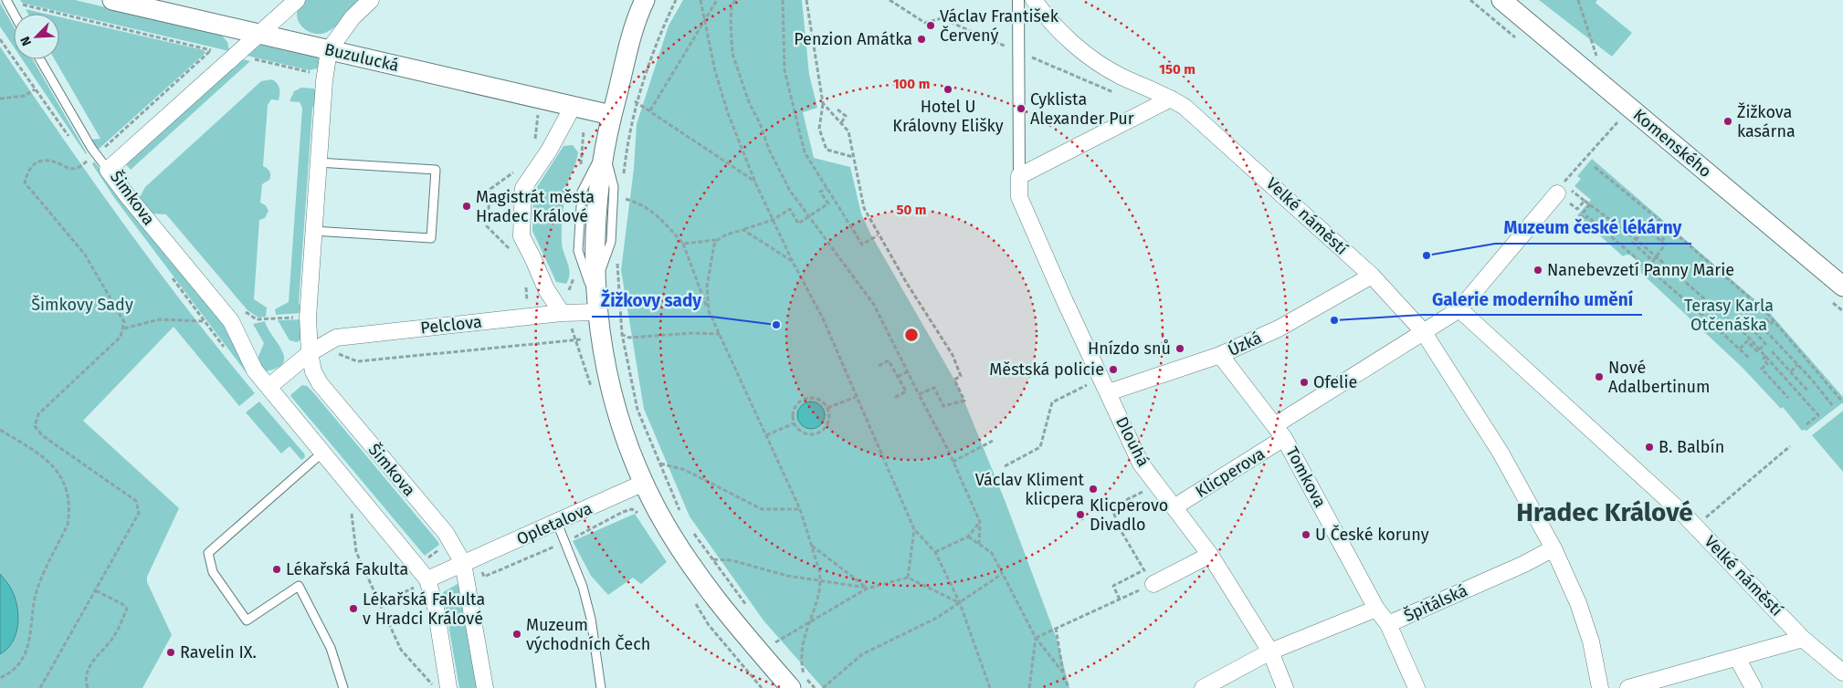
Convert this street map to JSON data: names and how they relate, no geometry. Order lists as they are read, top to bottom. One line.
{"streets":{"street":["Buzulucká","Komenského","Šimkova","Velké náměstí","Pelclova","Úzká","Dlouhá","Klicperova","Tomkova","Opletalova","Špitálská"]},"crossings":[["Buzulucká","Šimkova"],["Šimkova","Pelclova"],["Šimkova","Opletalova"],["Velké náměstí","Úzká"],["Velké náměstí","Klicperova"],["Velké náměstí","Špitálská"],["Úzká","Dlouhá"],["Úzká","Tomkova"],["Dlouhá","Klicperova"],["Klicperova","Tomkova"],["Tomkova","Špitálská"]],"districts":["Hradec Králové"],"parks":["Šimkovy Sady","Terasy Karla Otčenáška"],"places":["Václav František Červený","Penzion Amátka","Hotel U Královny Elišky","Cyklista Alexander Pur","Žižkova kasárna","Magistrát města Hradec Králové","Muzeum české lékárny","Nanebevzetí Panny Marie","Galerie moderního umění","Žižkovy sady","Hnízdo snů","Městská policie","Nové Adalbertinum","Ofelie","B. Balbín","Václav Kliment klicpera","Klicperovo Divadlo","U České koruny","Lékařská Fakulta","Lékařská Fakulta v Hradci Králové","Muzeum východních Čech","Ravelin IX."],"north":"bottom left","rings":["150 m","100 m","50 m"]}
